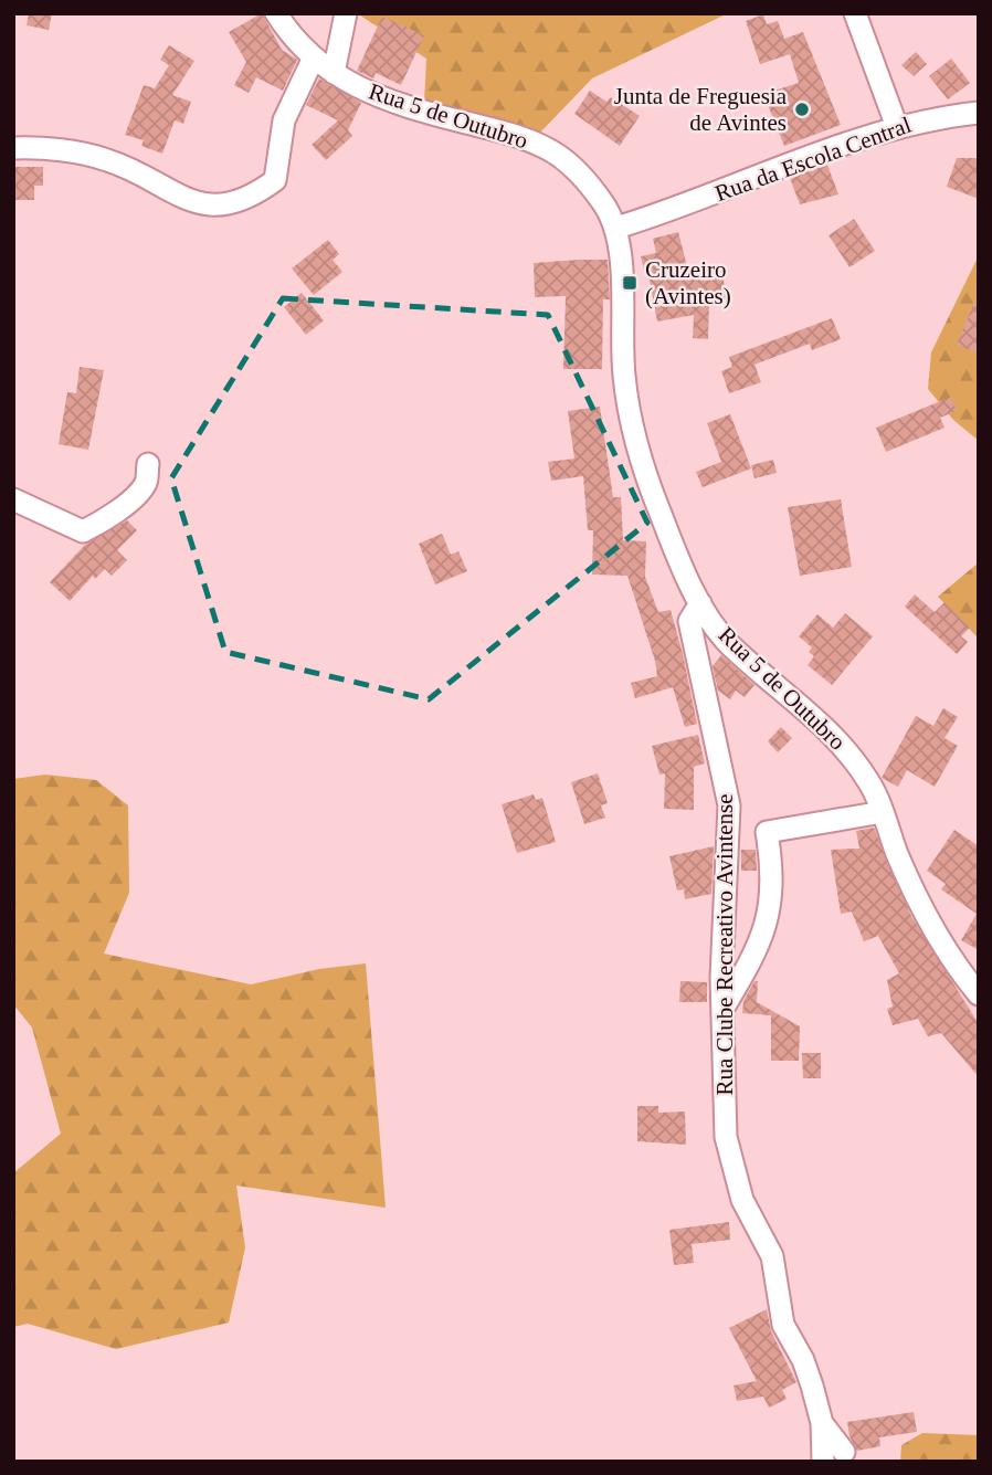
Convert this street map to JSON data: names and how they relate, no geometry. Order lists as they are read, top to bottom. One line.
{"streets":{"street":["Rua 5 de Outubro","Rua da Escola Central","Rua Clube Recreativo Avintense"]},"crossings":[["Rua 5 de Outubro","Rua da Escola Central"],["Rua 5 de Outubro","Rua Clube Recreativo Avintense"]],"places":{"other":["Junta de Freguesia de Avintes"],"transit":["Cruzeiro (Avintes)"]}}
